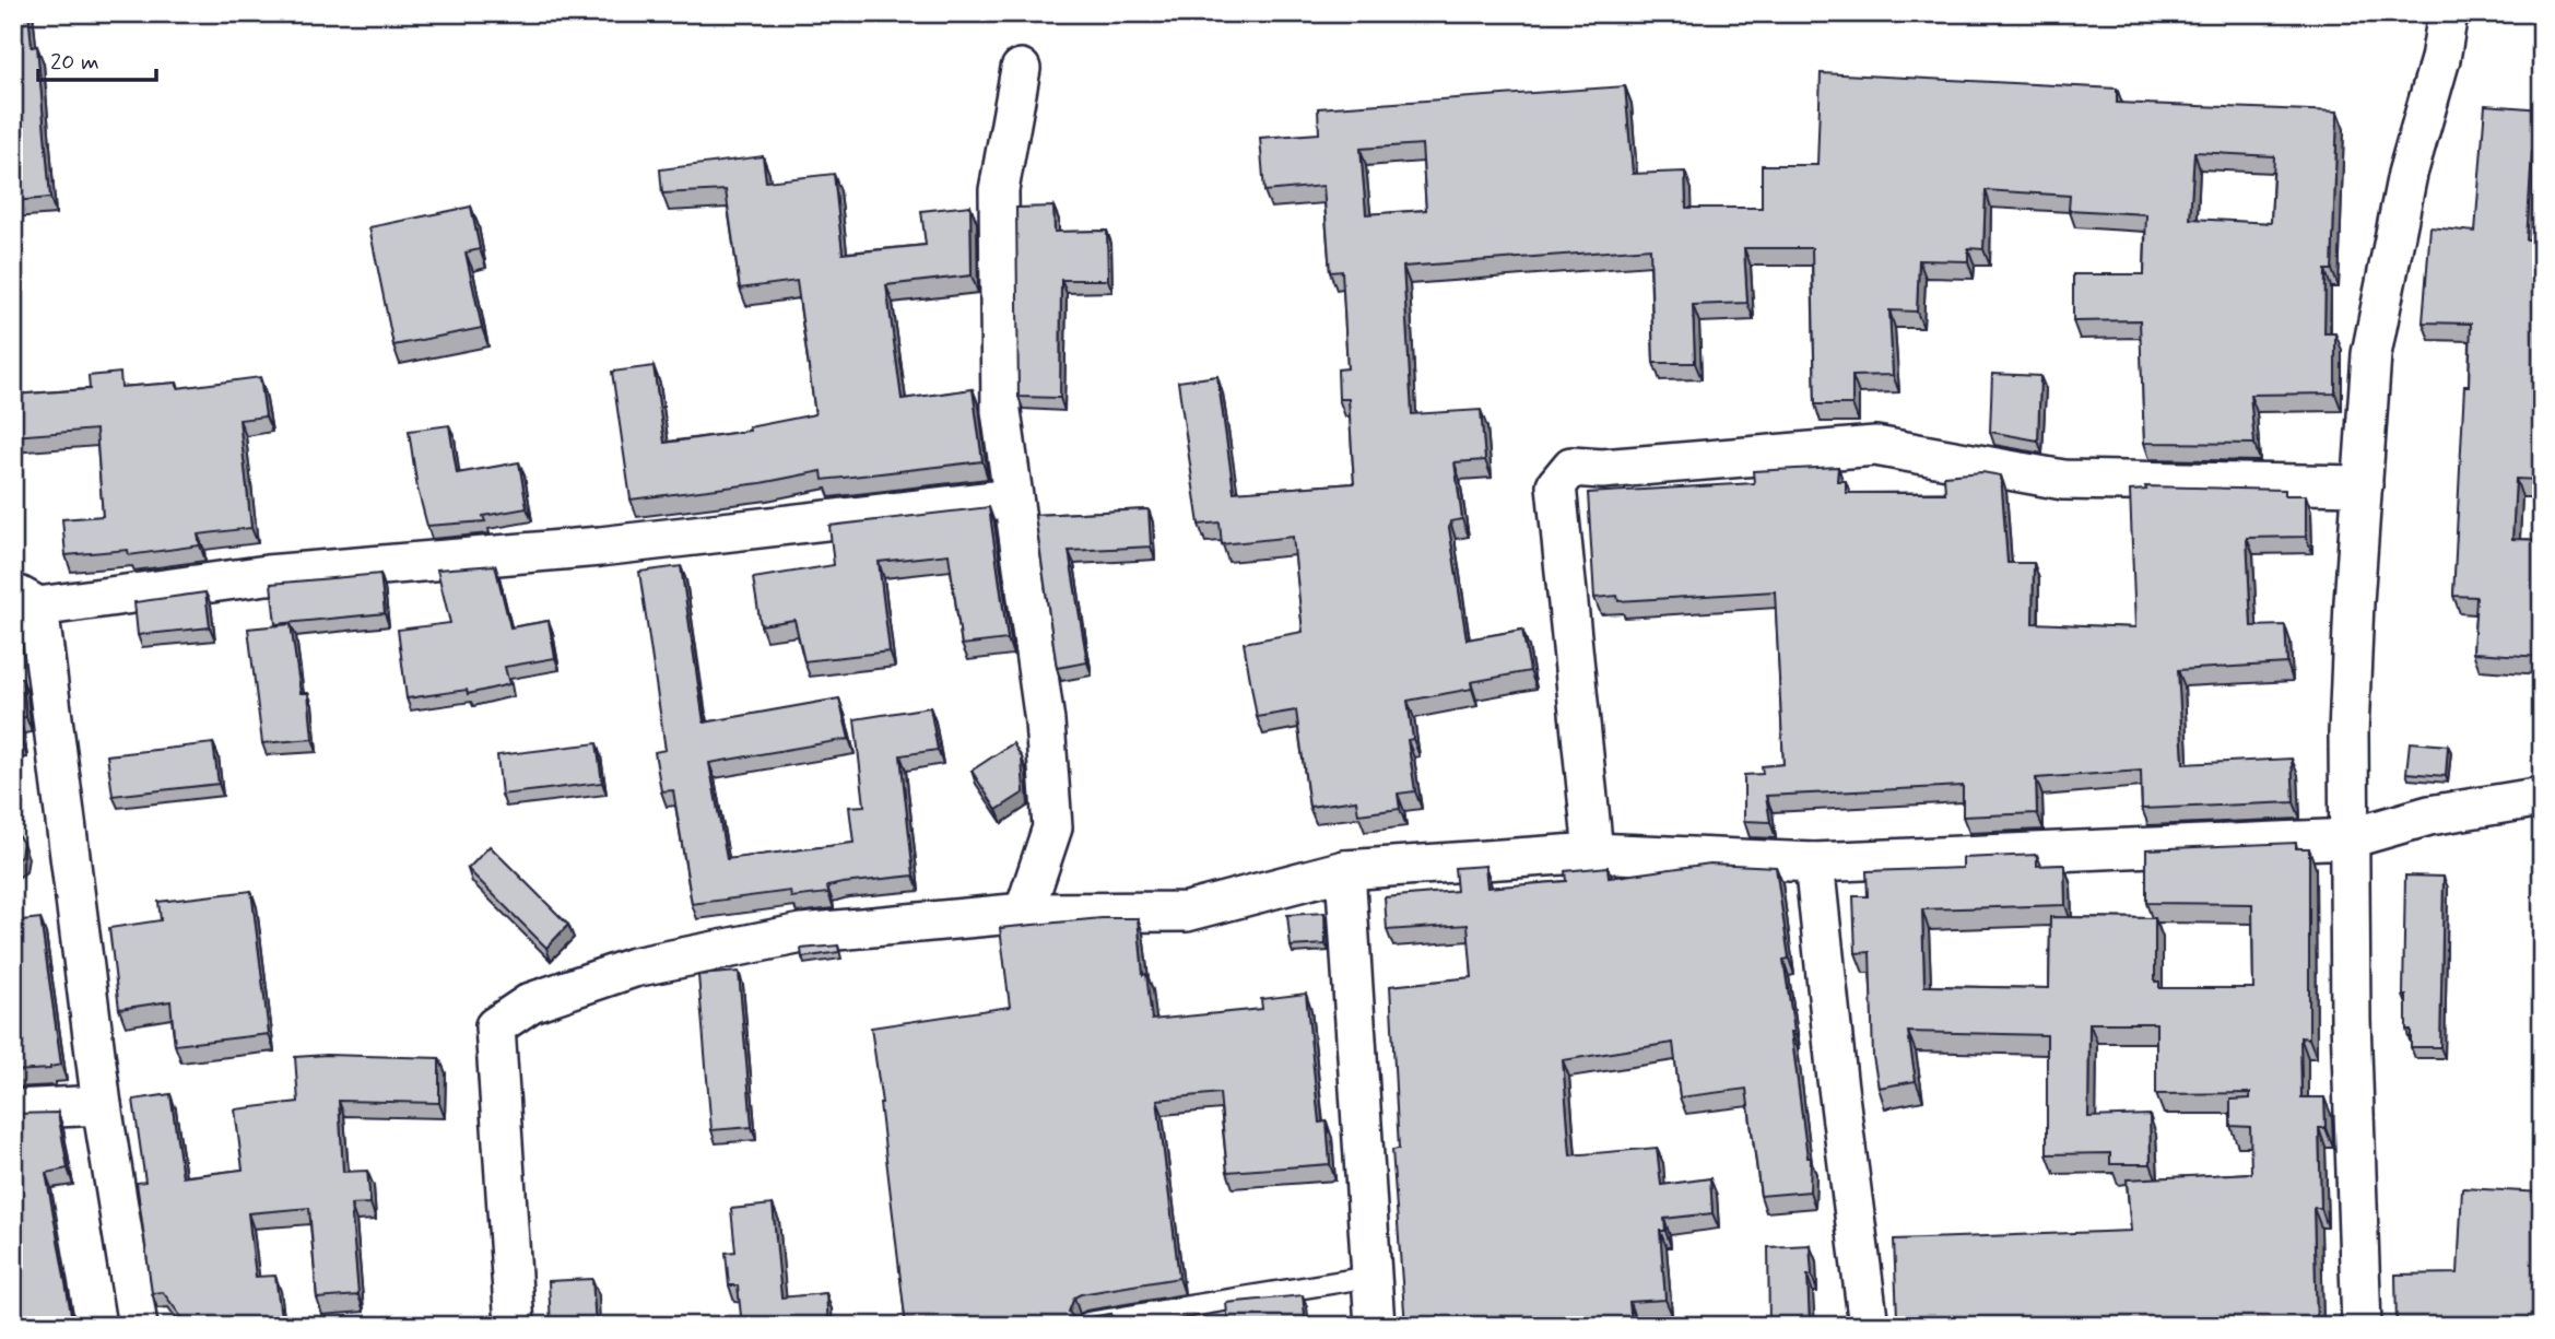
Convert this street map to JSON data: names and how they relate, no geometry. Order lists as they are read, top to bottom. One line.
{"scale_bar":"20 m"}
